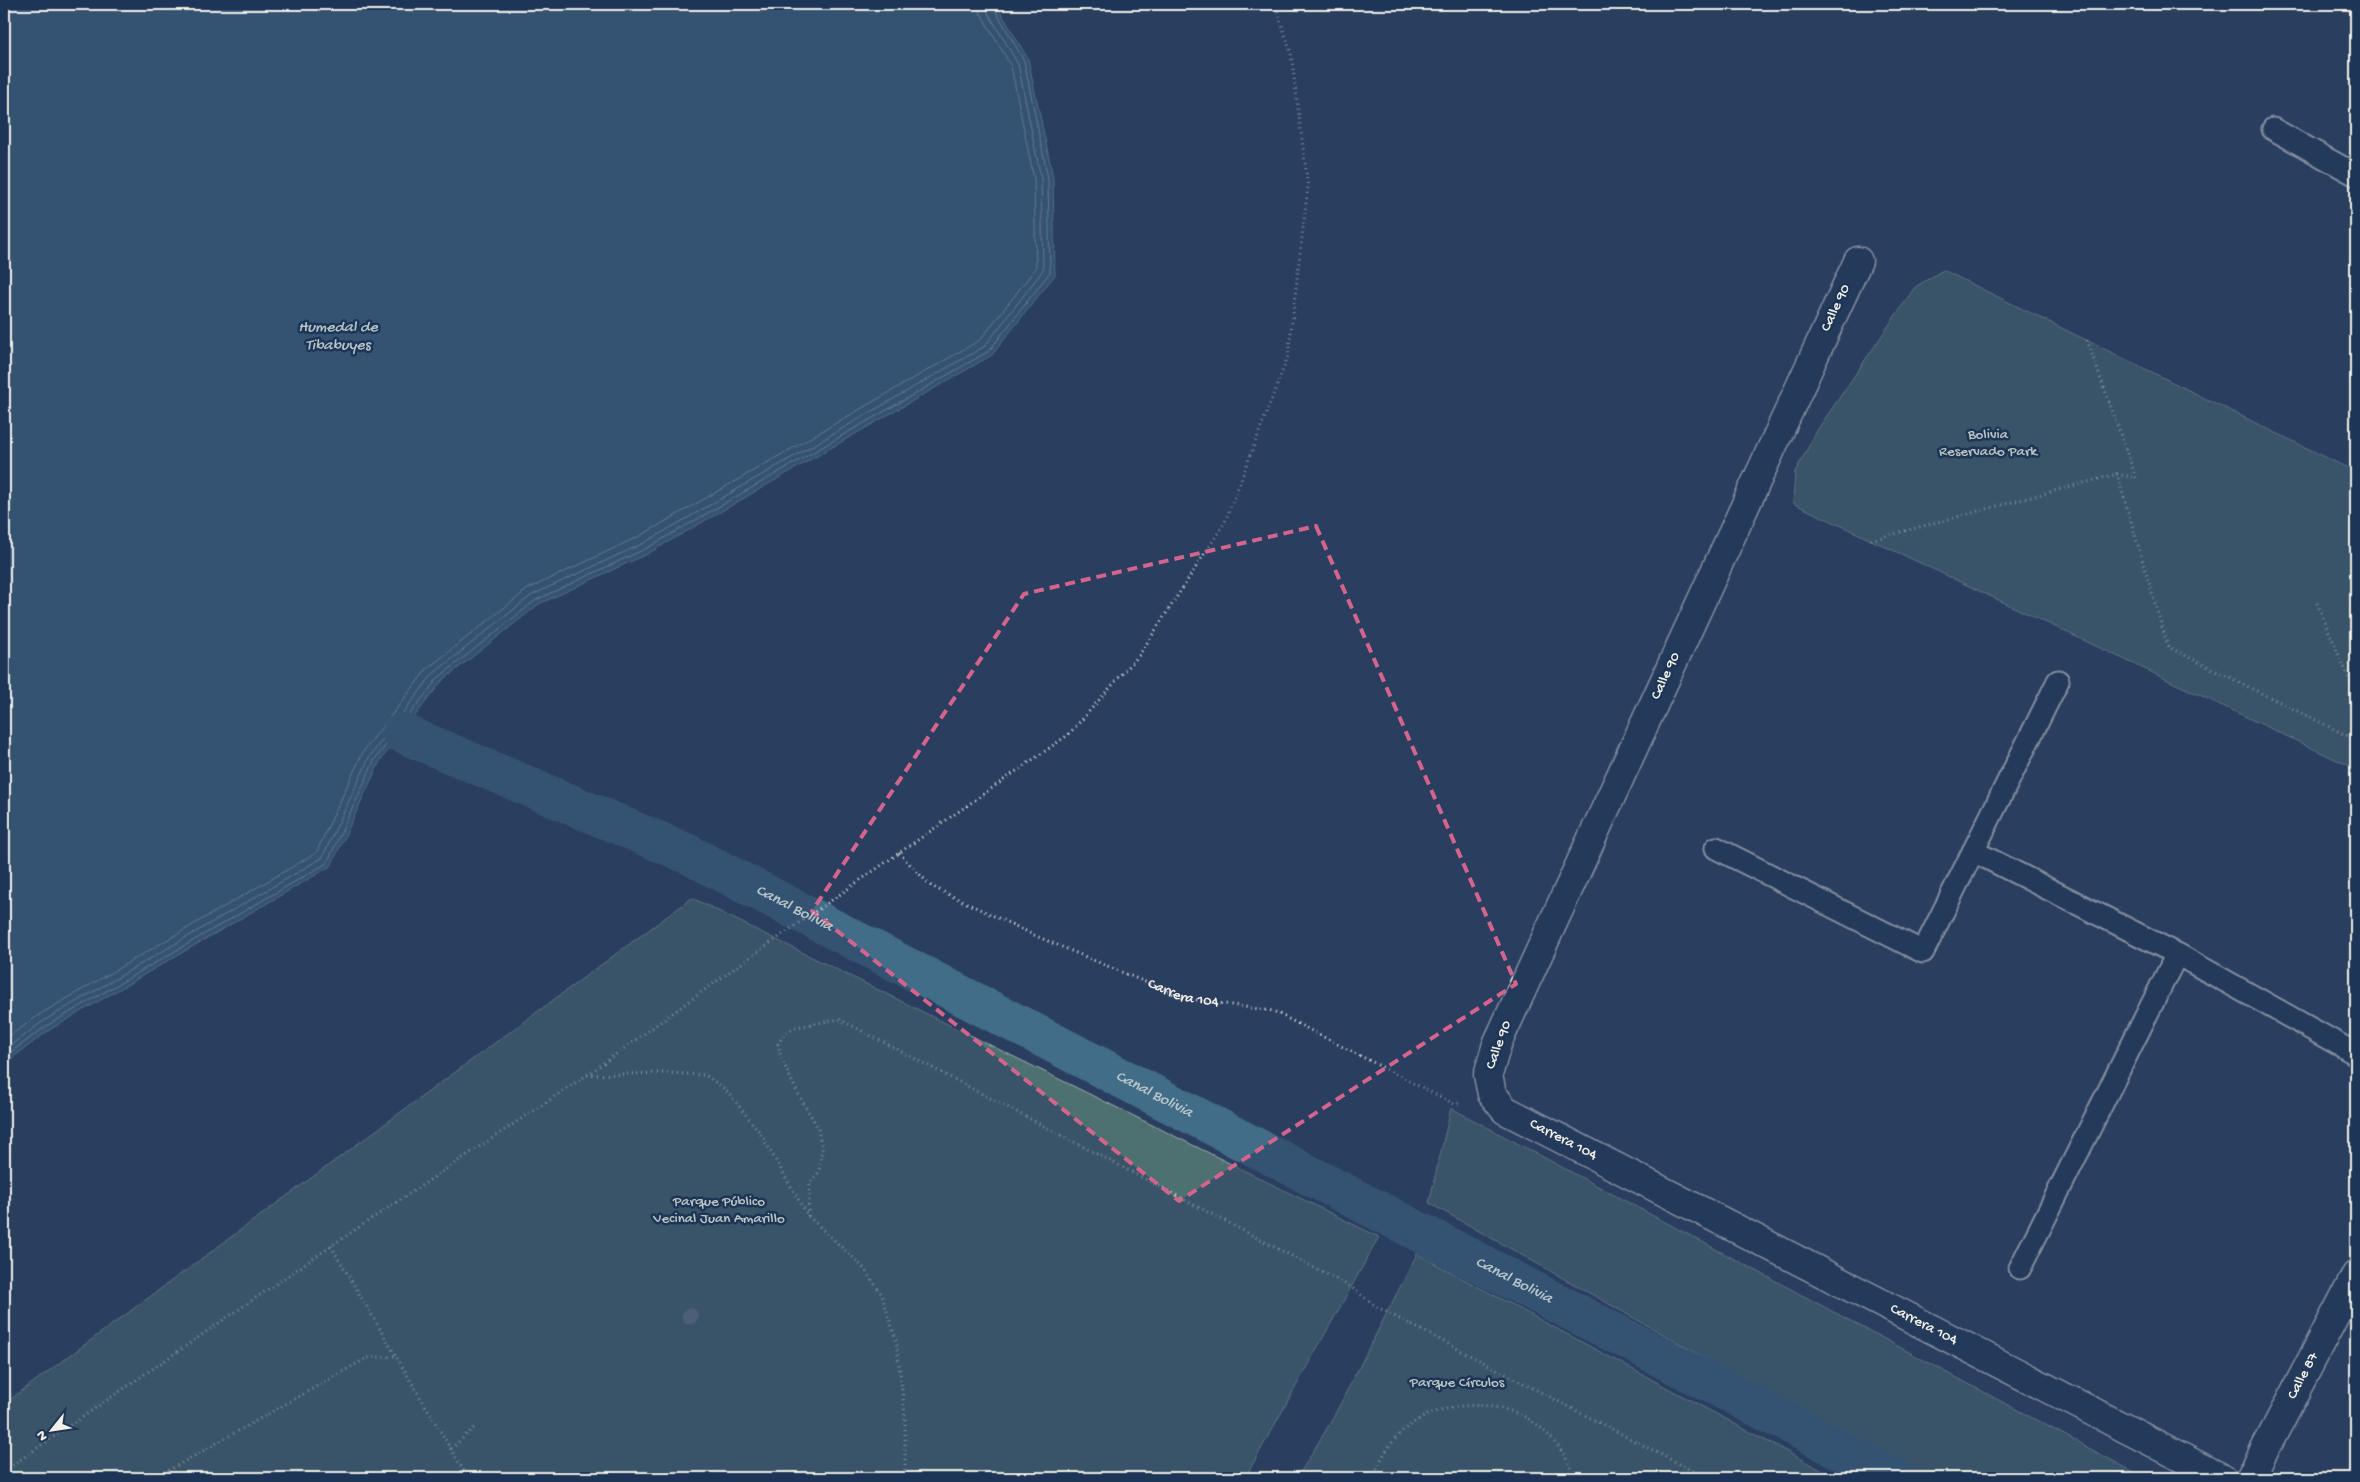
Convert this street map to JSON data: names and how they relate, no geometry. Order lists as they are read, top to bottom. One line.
{"streets":{"street":["Calle 90","Carrera 104","Calle 87"]},"crossings":[["Calle 90","Carrera 104"]],"water":["Humedal de Tibabuyes","Canal Bolivia"],"parks":["Bolivia Reservado Park","Parque Público Vecinal Juan Amarillo","Parque Círculos"],"north":"bottom left"}
